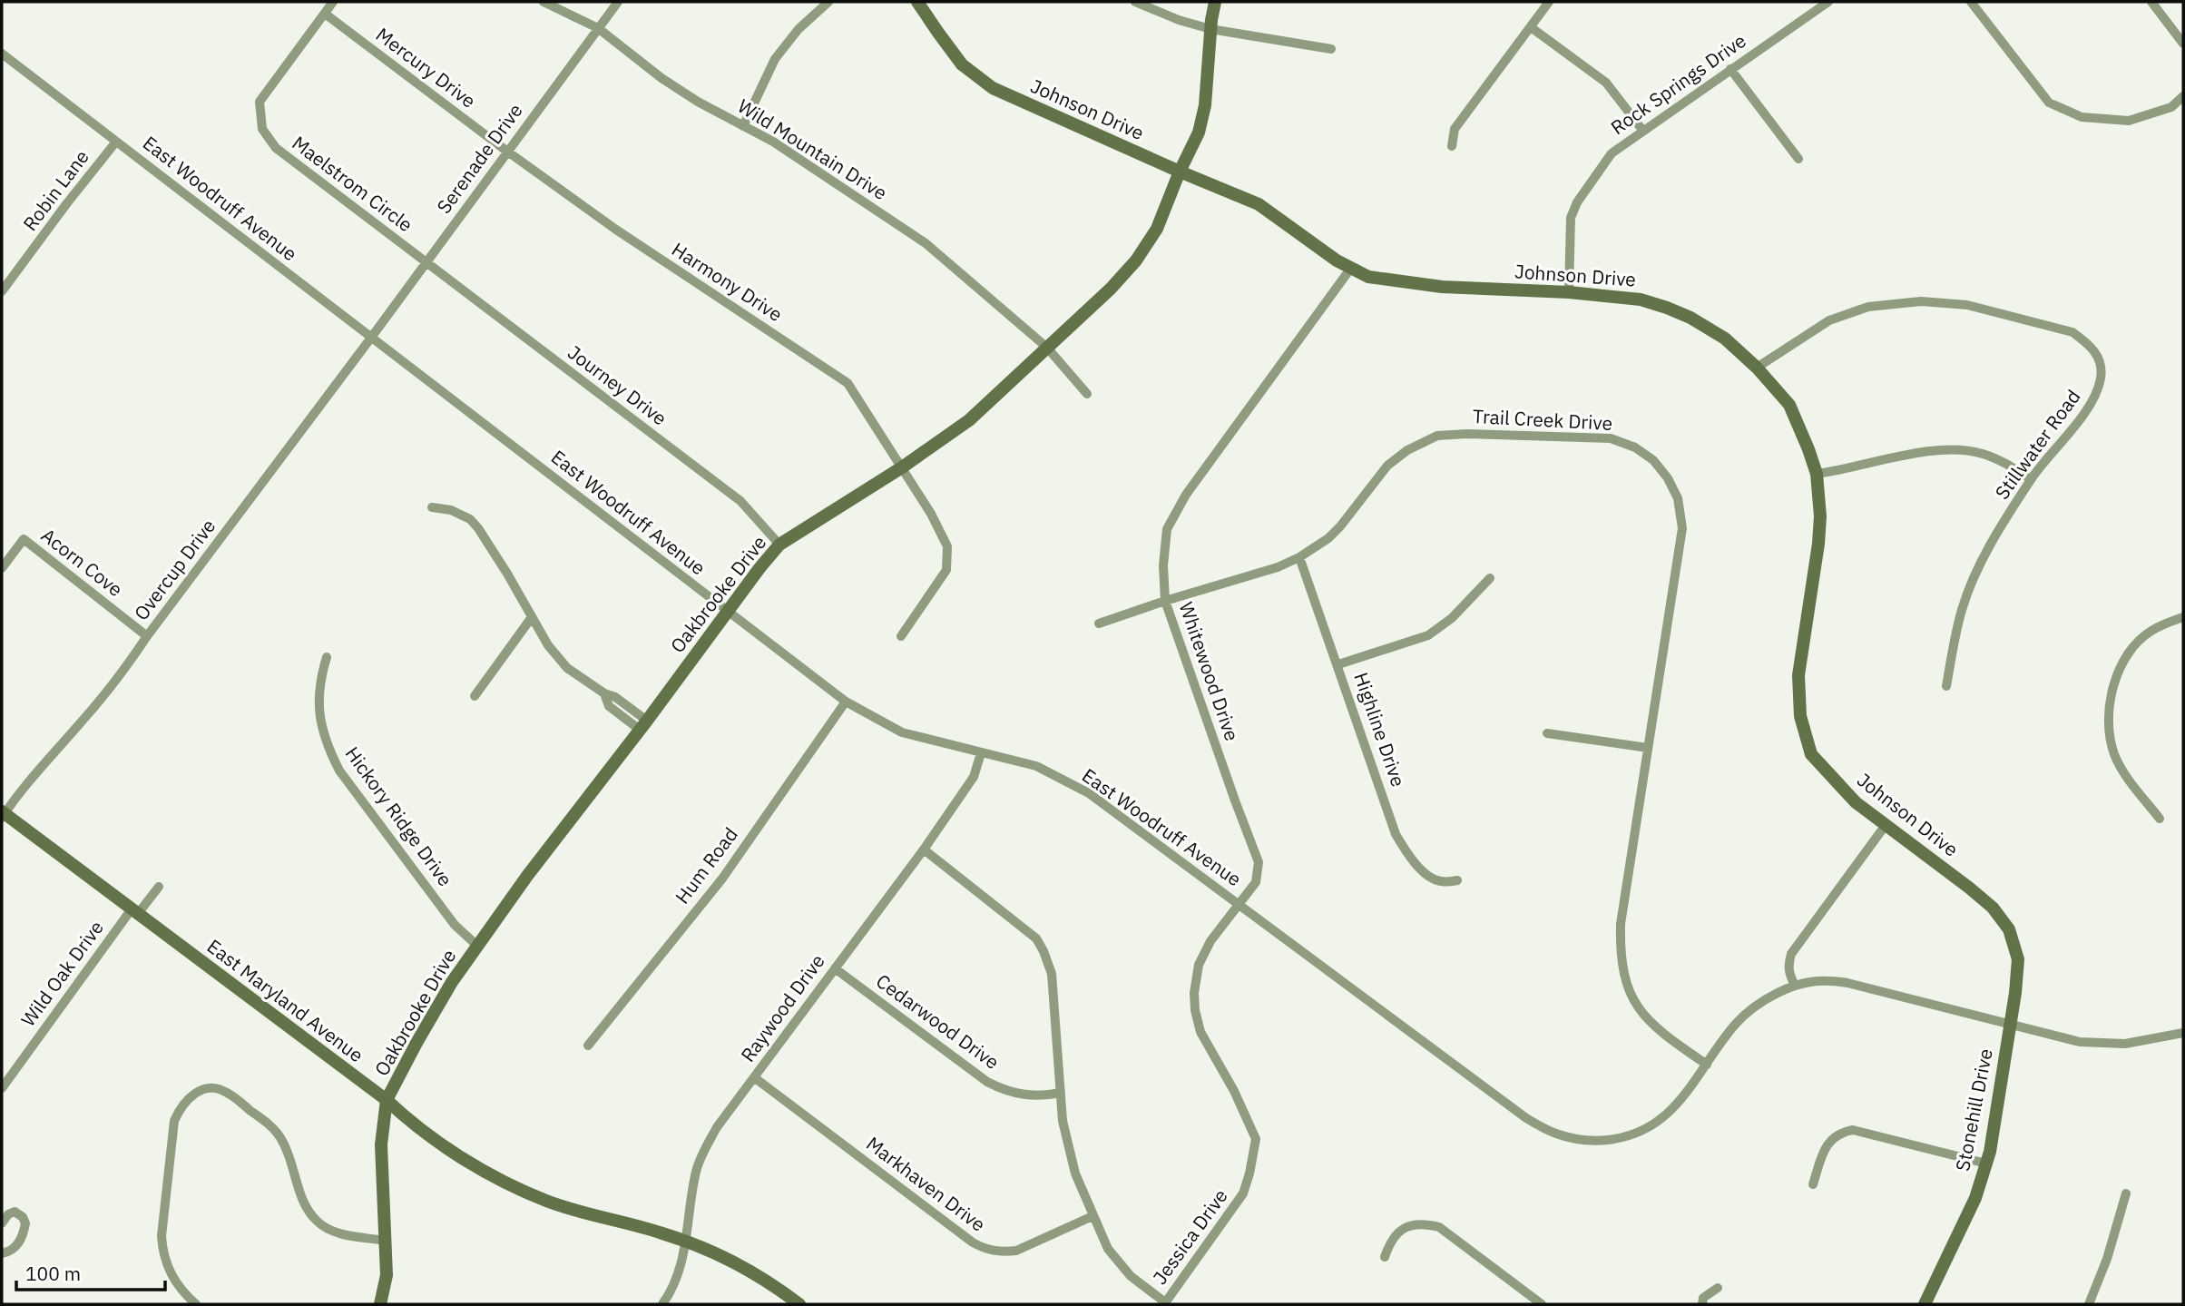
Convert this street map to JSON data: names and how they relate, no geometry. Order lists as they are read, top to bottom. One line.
{"streets":{"street":["Mercury Drive","Rock Springs Drive","Johnson Drive","Wild Mountain Drive","Serenade Drive","Maelstrom Circle","Robin Lane","East Woodruff Avenue","Harmony Drive","Journey Drive","Trail Creek Drive","Stillwater Road","Acorn Cove","Overcup Drive","Oakbrooke Drive","Whitewood Drive","Highline Drive","Hickory Ridge Drive","Hum Road","Wild Oak Drive","East Maryland Avenue","Raywood Drive","Cedarwood Drive","Stonehill Drive","Markhaven Drive","Jessica Drive"]},"crossings":[["Mercury Drive","Serenade Drive"],["Mercury Drive","Maelstrom Circle"],["Mercury Drive","Harmony Drive"],["Rock Springs Drive","Johnson Drive"],["Johnson Drive","East Woodruff Avenue"],["Johnson Drive","Stillwater Road"],["Johnson Drive","Oakbrooke Drive"],["Johnson Drive","Whitewood Drive"],["Johnson Drive","Stonehill Drive"],["Wild Mountain Drive","Serenade Drive"],["Wild Mountain Drive","Oakbrooke Drive"],["Serenade Drive","Maelstrom Circle"],["Serenade Drive","East Woodruff Avenue"],["Serenade Drive","Harmony Drive"],["Serenade Drive","Journey Drive"],["Serenade Drive","Overcup Drive"],["Maelstrom Circle","Journey Drive"],["Robin Lane","East Woodruff Avenue"],["East Woodruff Avenue","Trail Creek Drive"],["East Woodruff Avenue","Overcup Drive"],["East Woodruff Avenue","Oakbrooke Drive"],["East Woodruff Avenue","Whitewood Drive"],["East Woodruff Avenue","Hum Road"],["East Woodruff Avenue","Raywood Drive"],["East Woodruff Avenue","Stonehill Drive"],["East Woodruff Avenue","Jessica Drive"],["Harmony Drive","Oakbrooke Drive"],["Journey Drive","Oakbrooke Drive"],["Trail Creek Drive","Whitewood Drive"],["Trail Creek Drive","Highline Drive"],["Acorn Cove","Overcup Drive"],["Overcup Drive","East Maryland Avenue"],["Oakbrooke Drive","Hickory Ridge Drive"],["Oakbrooke Drive","East Maryland Avenue"],["Whitewood Drive","Jessica Drive"],["Wild Oak Drive","East Maryland Avenue"],["East Maryland Avenue","Raywood Drive"],["Raywood Drive","Cedarwood Drive"],["Raywood Drive","Markhaven Drive"],["Raywood Drive","Jessica Drive"],["Cedarwood Drive","Jessica Drive"],["Markhaven Drive","Jessica Drive"]],"scale_bar":"100 m"}
